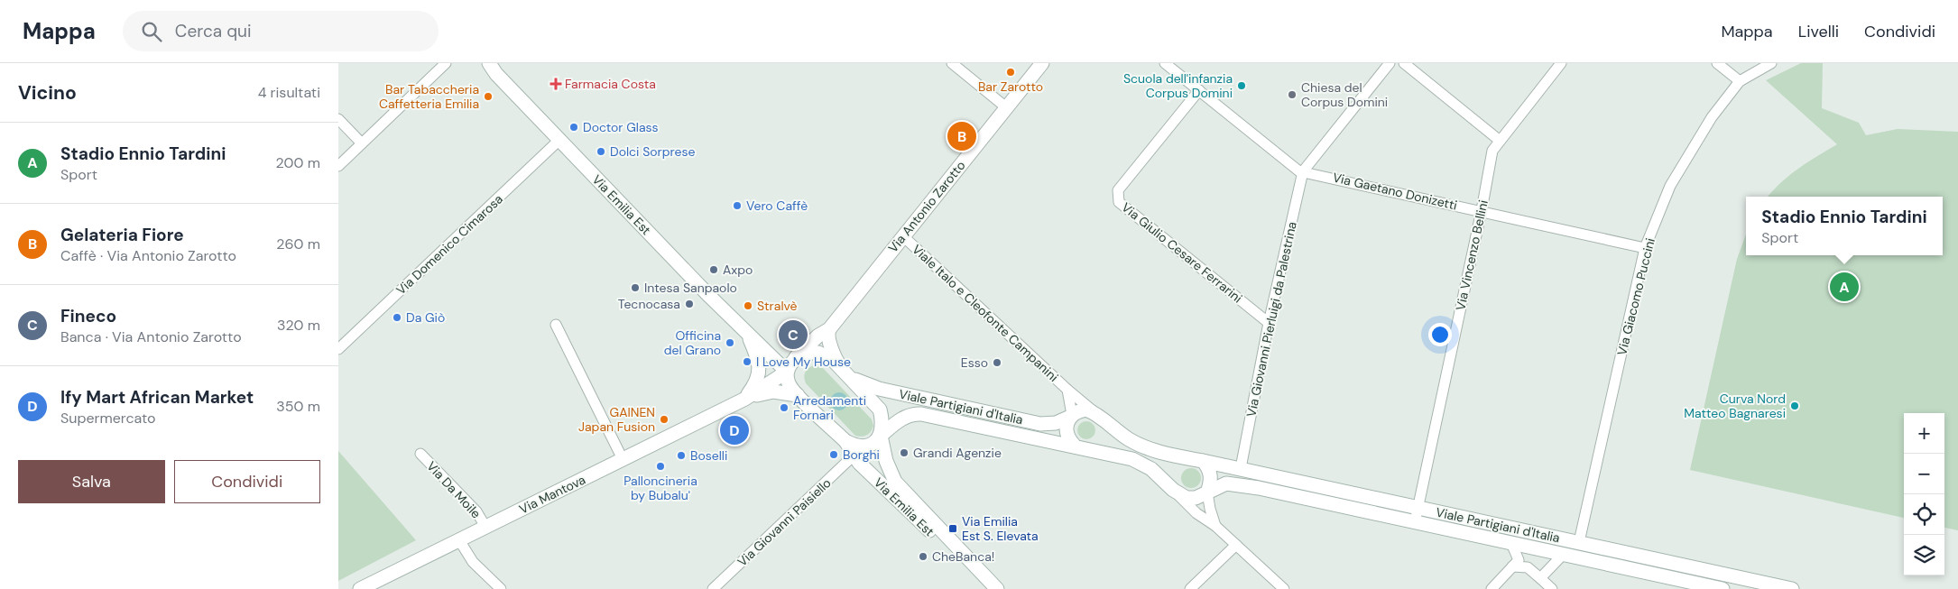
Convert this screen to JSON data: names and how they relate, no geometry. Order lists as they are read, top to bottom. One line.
{"streets":{"main road":["Via Emilia Est","Via Antonio Zarotto","Viale Partigiani d'Italia","Via Mantova"],"street":["Via Gaetano Donizetti","Via Domenico Cimarosa","Via Giulio Cesare Ferrarini","Via Vincenzo Bellini","Via Giacomo Puccini","Viale Italo e Cleofonte Campanini","Via Giovanni Pierluigi da Palestrina","Via Da Moile","Via Giovanni Paisiello"]},"crossings":[["Via Gaetano Donizetti","Via Vincenzo Bellini"],["Via Gaetano Donizetti","Via Giacomo Puccini"],["Via Gaetano Donizetti","Via Giovanni Pierluigi da Palestrina"],["Via Emilia Est","Via Antonio Zarotto"],["Via Emilia Est","Via Domenico Cimarosa"],["Via Emilia Est","Viale Partigiani d'Italia"],["Via Emilia Est","Via Mantova"],["Via Emilia Est","Via Giovanni Paisiello"],["Via Antonio Zarotto","Viale Italo e Cleofonte Campanini"],["Via Giulio Cesare Ferrarini","Via Giovanni Pierluigi da Palestrina"],["Via Vincenzo Bellini","Viale Partigiani d'Italia"],["Via Giacomo Puccini","Viale Partigiani d'Italia"],["Viale Italo e Cleofonte Campanini","Viale Partigiani d'Italia"],["Via Giovanni Pierluigi da Palestrina","Viale Partigiani d'Italia"],["Via Da Moile","Via Mantova"]],"places":{"other":["Bar Zarotto","Scuola dell'infanzia Corpus Domini","Chiesa del Corpus Domini","Bar Tabaccheria Caffetteria Emilia","Doctor Glass","Dolci Sorprese","Vero Caffè","Axpo","Intesa Sanpaolo","Tecnocasa","Stralvè","Da Giò","Officina del Grano","I Love My House","Esso","Curva Nord Matteo Bagnaresi","Arredamenti Fornari","GAINEN Japan Fusion","Grandi Agenzie","Borghi","Boselli","Palloncineria by Bubalu'","CheBanca!"],"health":["Farmacia Costa"],"transit":["Via Emilia Est S. Elevata"]},"page":{"header":"Mappa","search":"Cerca qui","nav":["Mappa","Livelli","Condividi"],"heading":["Vicino","4 risultati"],"pins":["B","A","C","D"],"list":[{"mark":"A","name":"Stadio Ennio Tardini","note":"Sport","value":"200 m"},{"mark":"B","name":"Gelateria Fiore","note":"Caffè · Via Antonio Zarotto","value":"260 m"},{"mark":"C","name":"Fineco","note":"Banca · Via Antonio Zarotto","value":"320 m"},{"mark":"D","name":"Ify Mart African Market","note":"Supermercato","value":"350 m"}],"popup":["Stadio Ennio Tardini","Sport"],"map_buttons":["+","−"],"buttons":["Salva","Condividi"]}}
